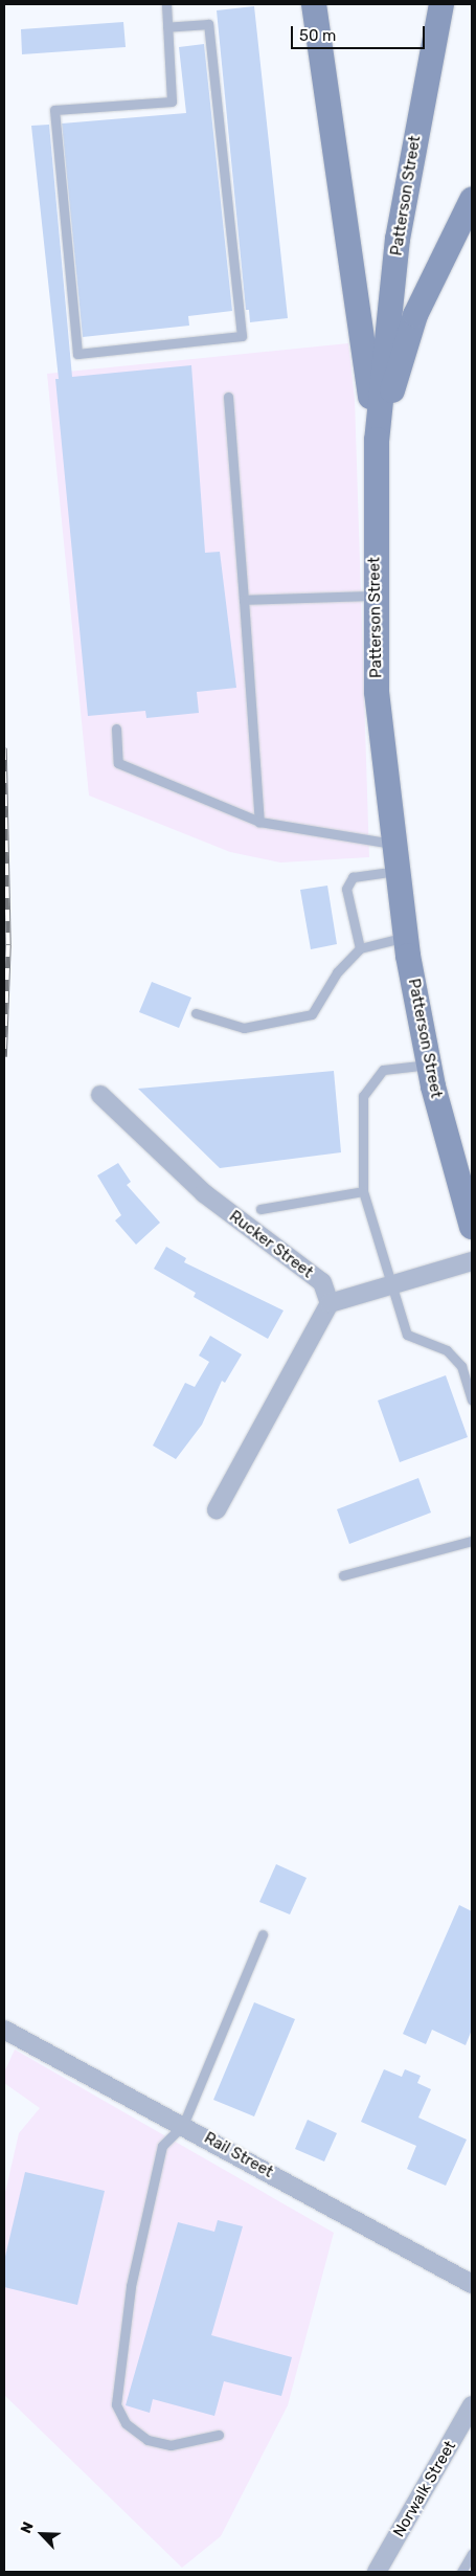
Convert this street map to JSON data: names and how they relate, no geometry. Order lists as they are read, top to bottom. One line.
{"streets":{"main road":["Patterson Street"],"street":["Rucker Street","Rail Street","Norwalk Street"]},"scale_bar":"50 m","north":"top left"}
